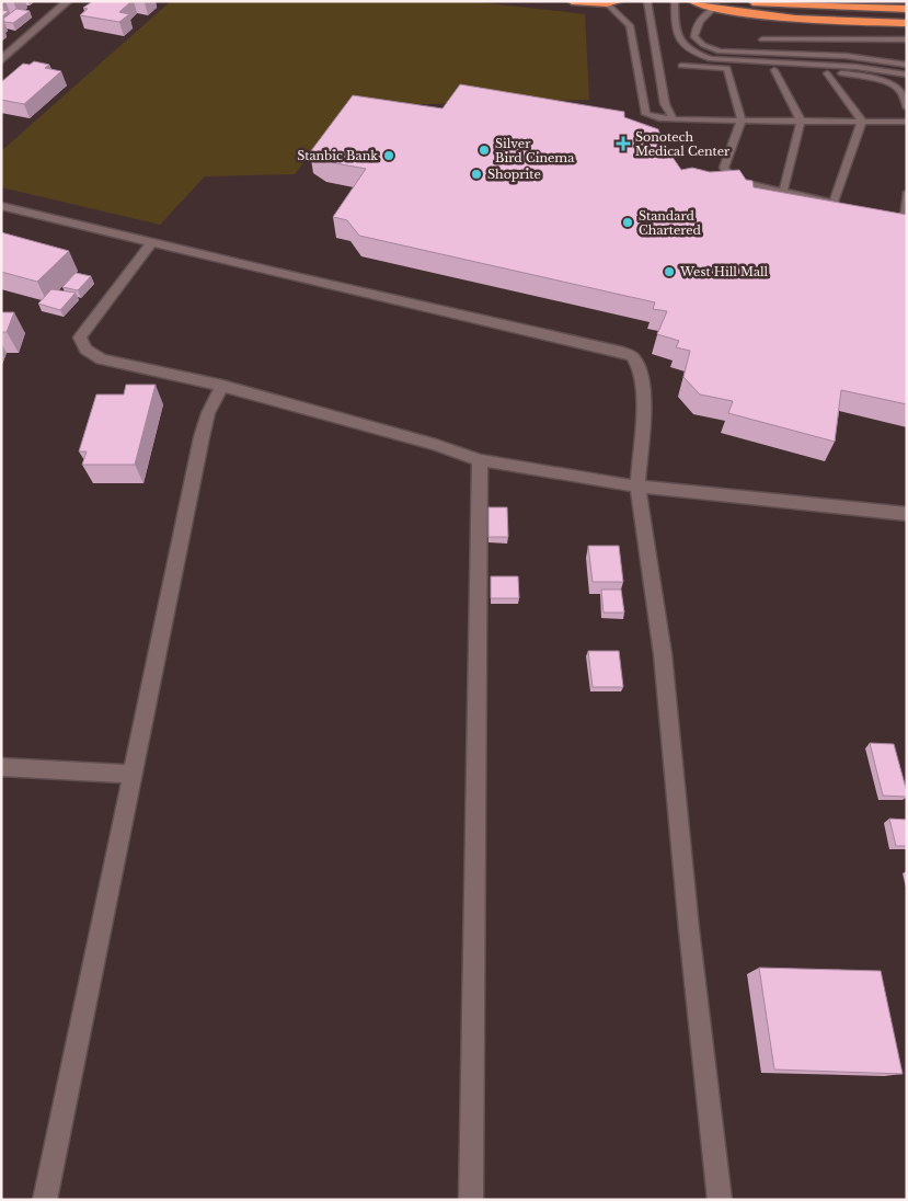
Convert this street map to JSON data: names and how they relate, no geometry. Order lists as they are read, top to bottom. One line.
{"places":{"health":["Sonotech Medical Center"],"other":["Silver Bird Cinema","Stanbic Bank","Shoprite","Standard Chartered","West Hill Mall"]}}
